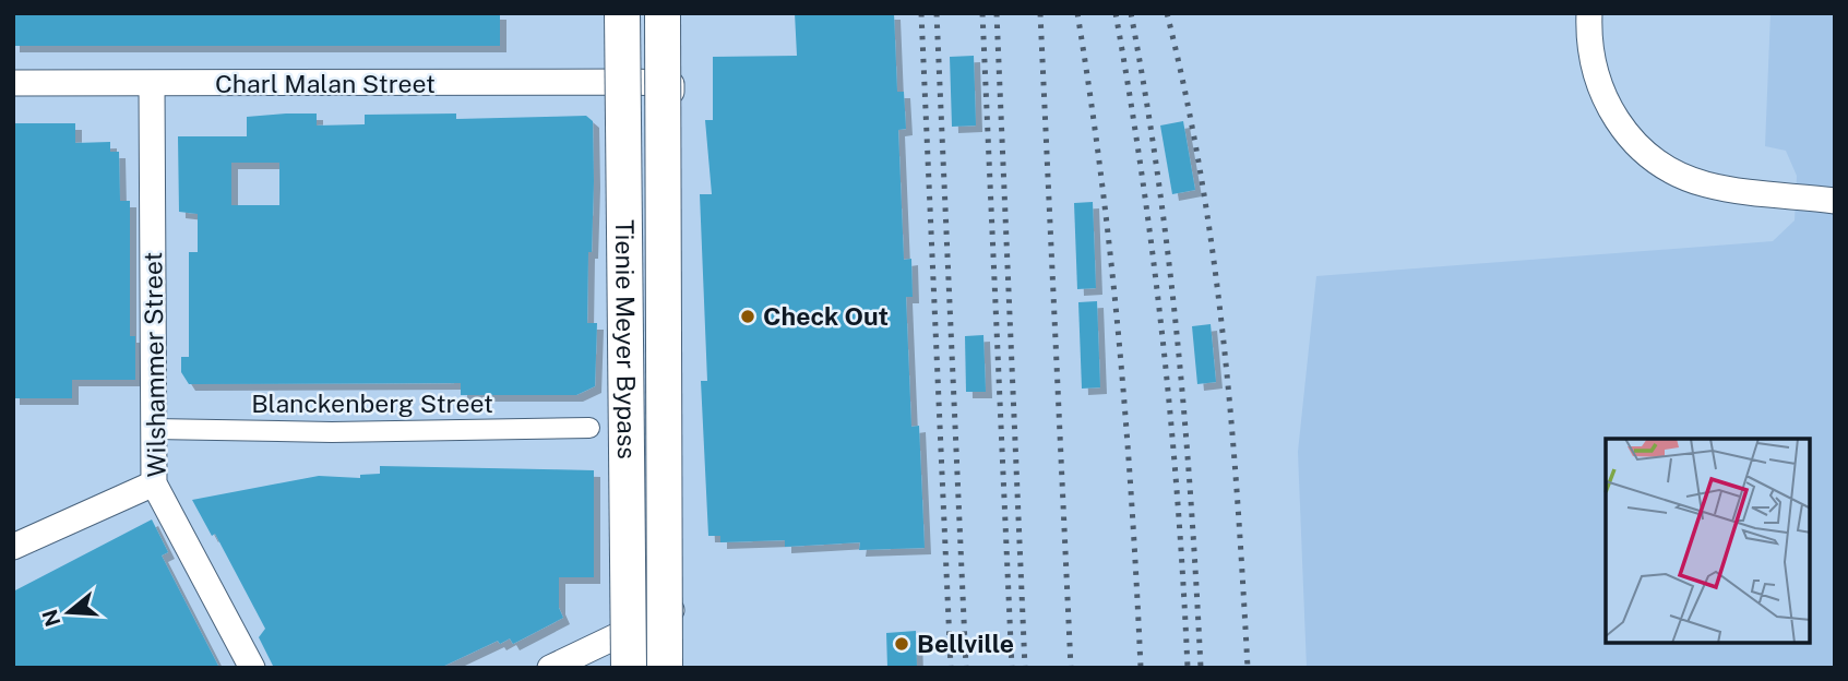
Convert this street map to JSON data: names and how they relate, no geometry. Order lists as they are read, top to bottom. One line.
{"streets":{"main road":["Tienie Meyer Bypass"],"street":["Charl Malan Street","Wilshammer Street","Blanckenberg Street"]},"crossings":[["Charl Malan Street","Wilshammer Street"],["Wilshammer Street","Blanckenberg Street"]],"places":["Check Out","Bellville"],"north":"left"}
